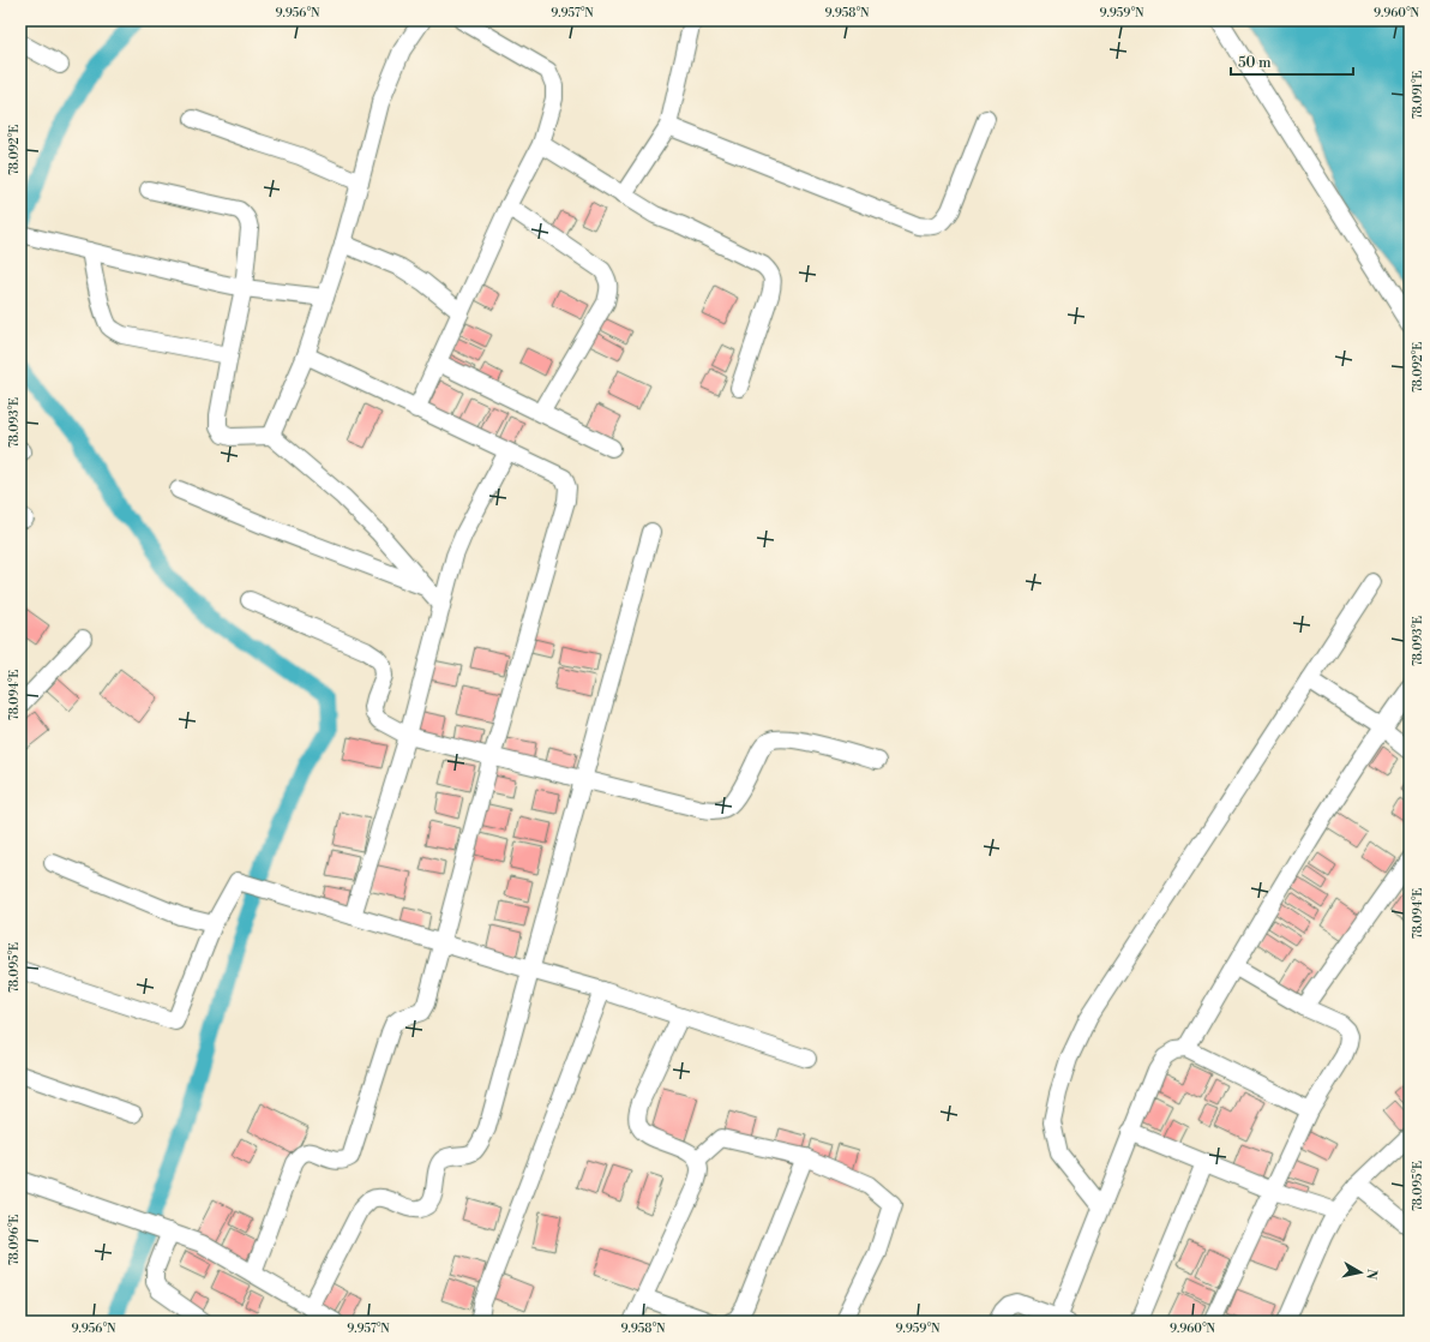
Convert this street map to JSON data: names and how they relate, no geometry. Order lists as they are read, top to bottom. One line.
{"scale_bar":"50 m","north":"right","coordinates":["9.956°N","9.957°N","9.958°N","9.959°N","9.960°N","78.091°E","78.092°E","78.093°E","78.094°E","78.095°E","78.096°E"]}
